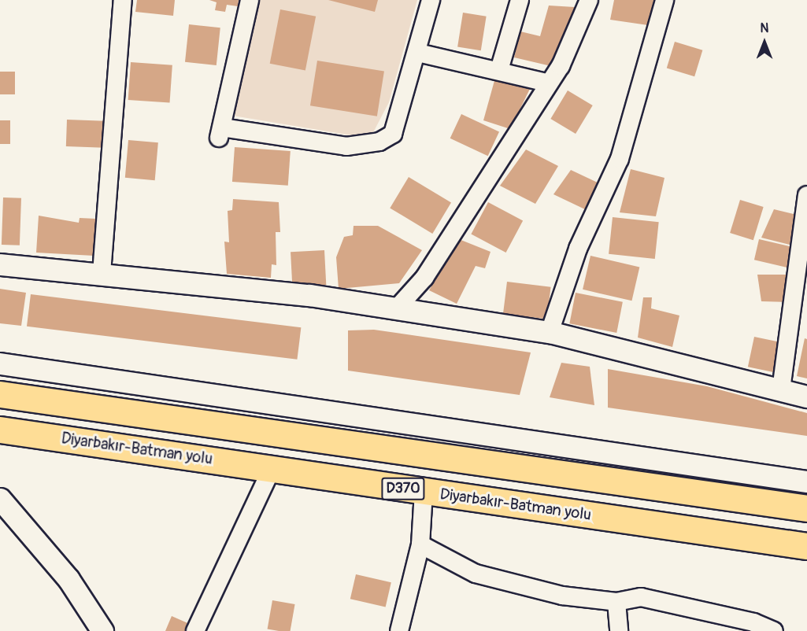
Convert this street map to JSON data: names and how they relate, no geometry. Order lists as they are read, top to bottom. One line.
{"streets":{"highway":["Diyarbakır-Batman yolu","D370"]},"north":"top"}
